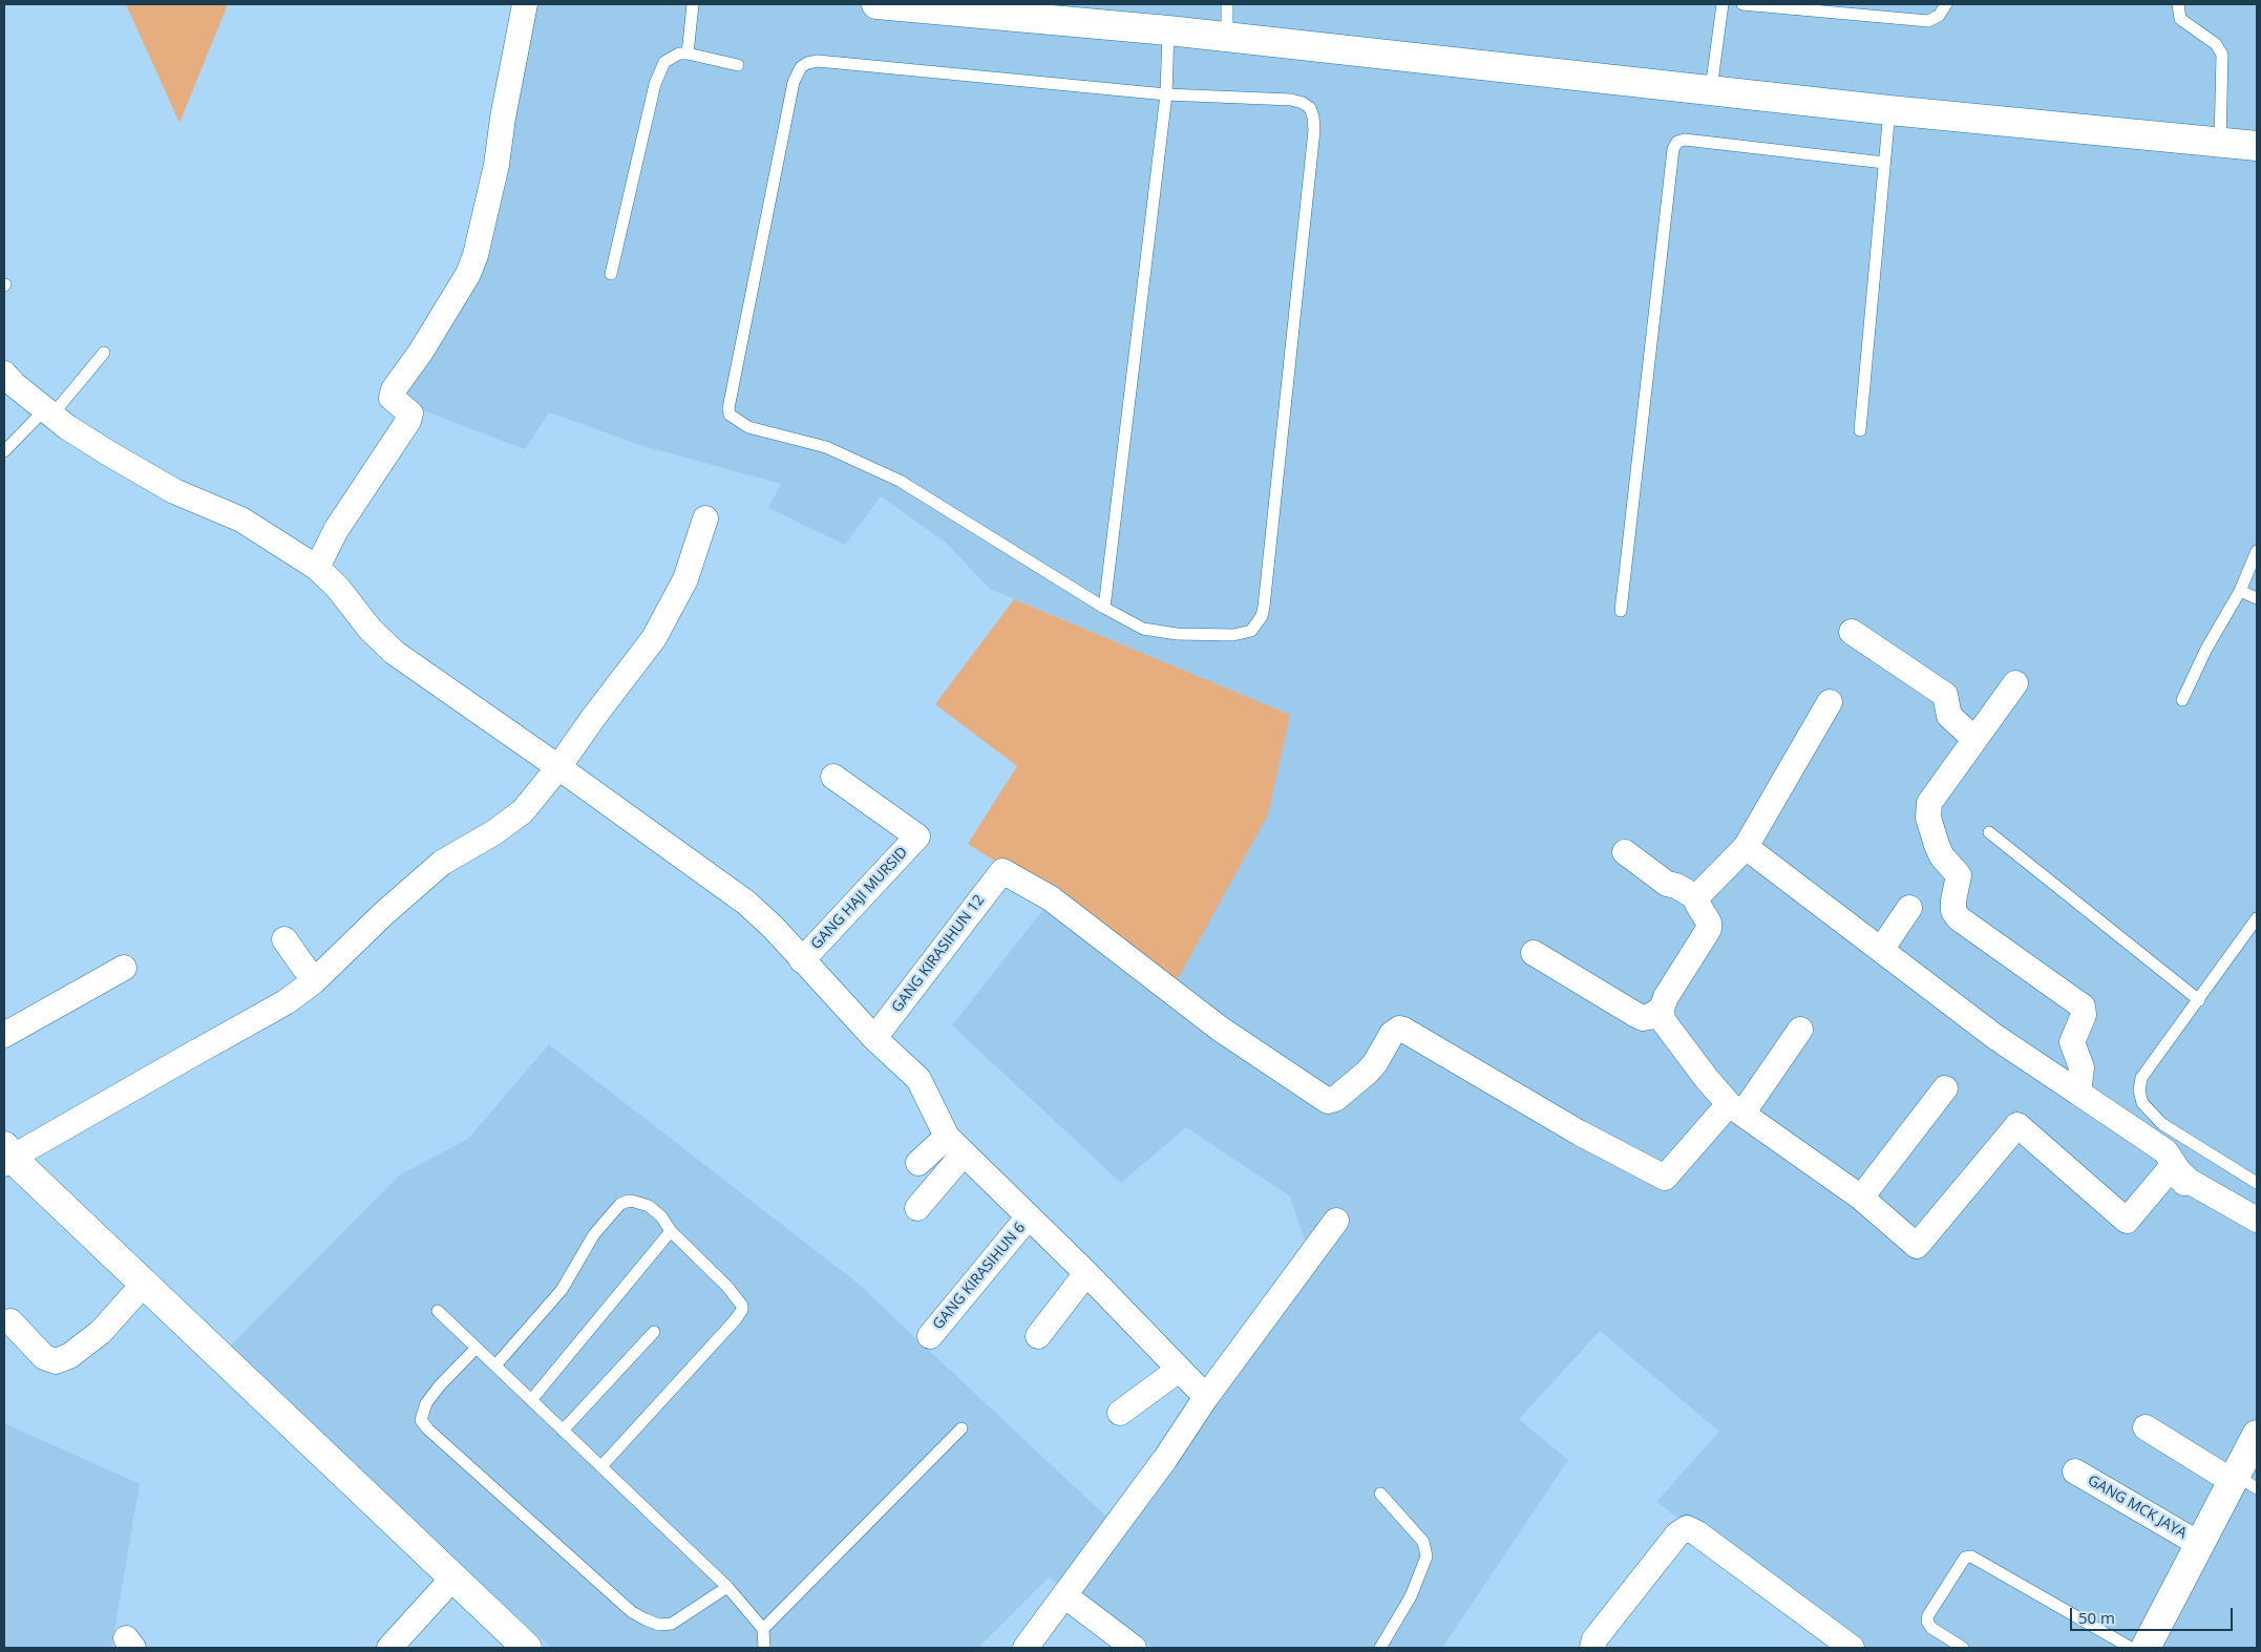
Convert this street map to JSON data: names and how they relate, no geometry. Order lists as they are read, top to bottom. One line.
{"streets":{"street":["GANG HAJI MURSID","GANG KIRASIHUN 12","GANG KIRASIHUN 6","GANG MCK JAYA"]},"scale_bar":"50 m"}
